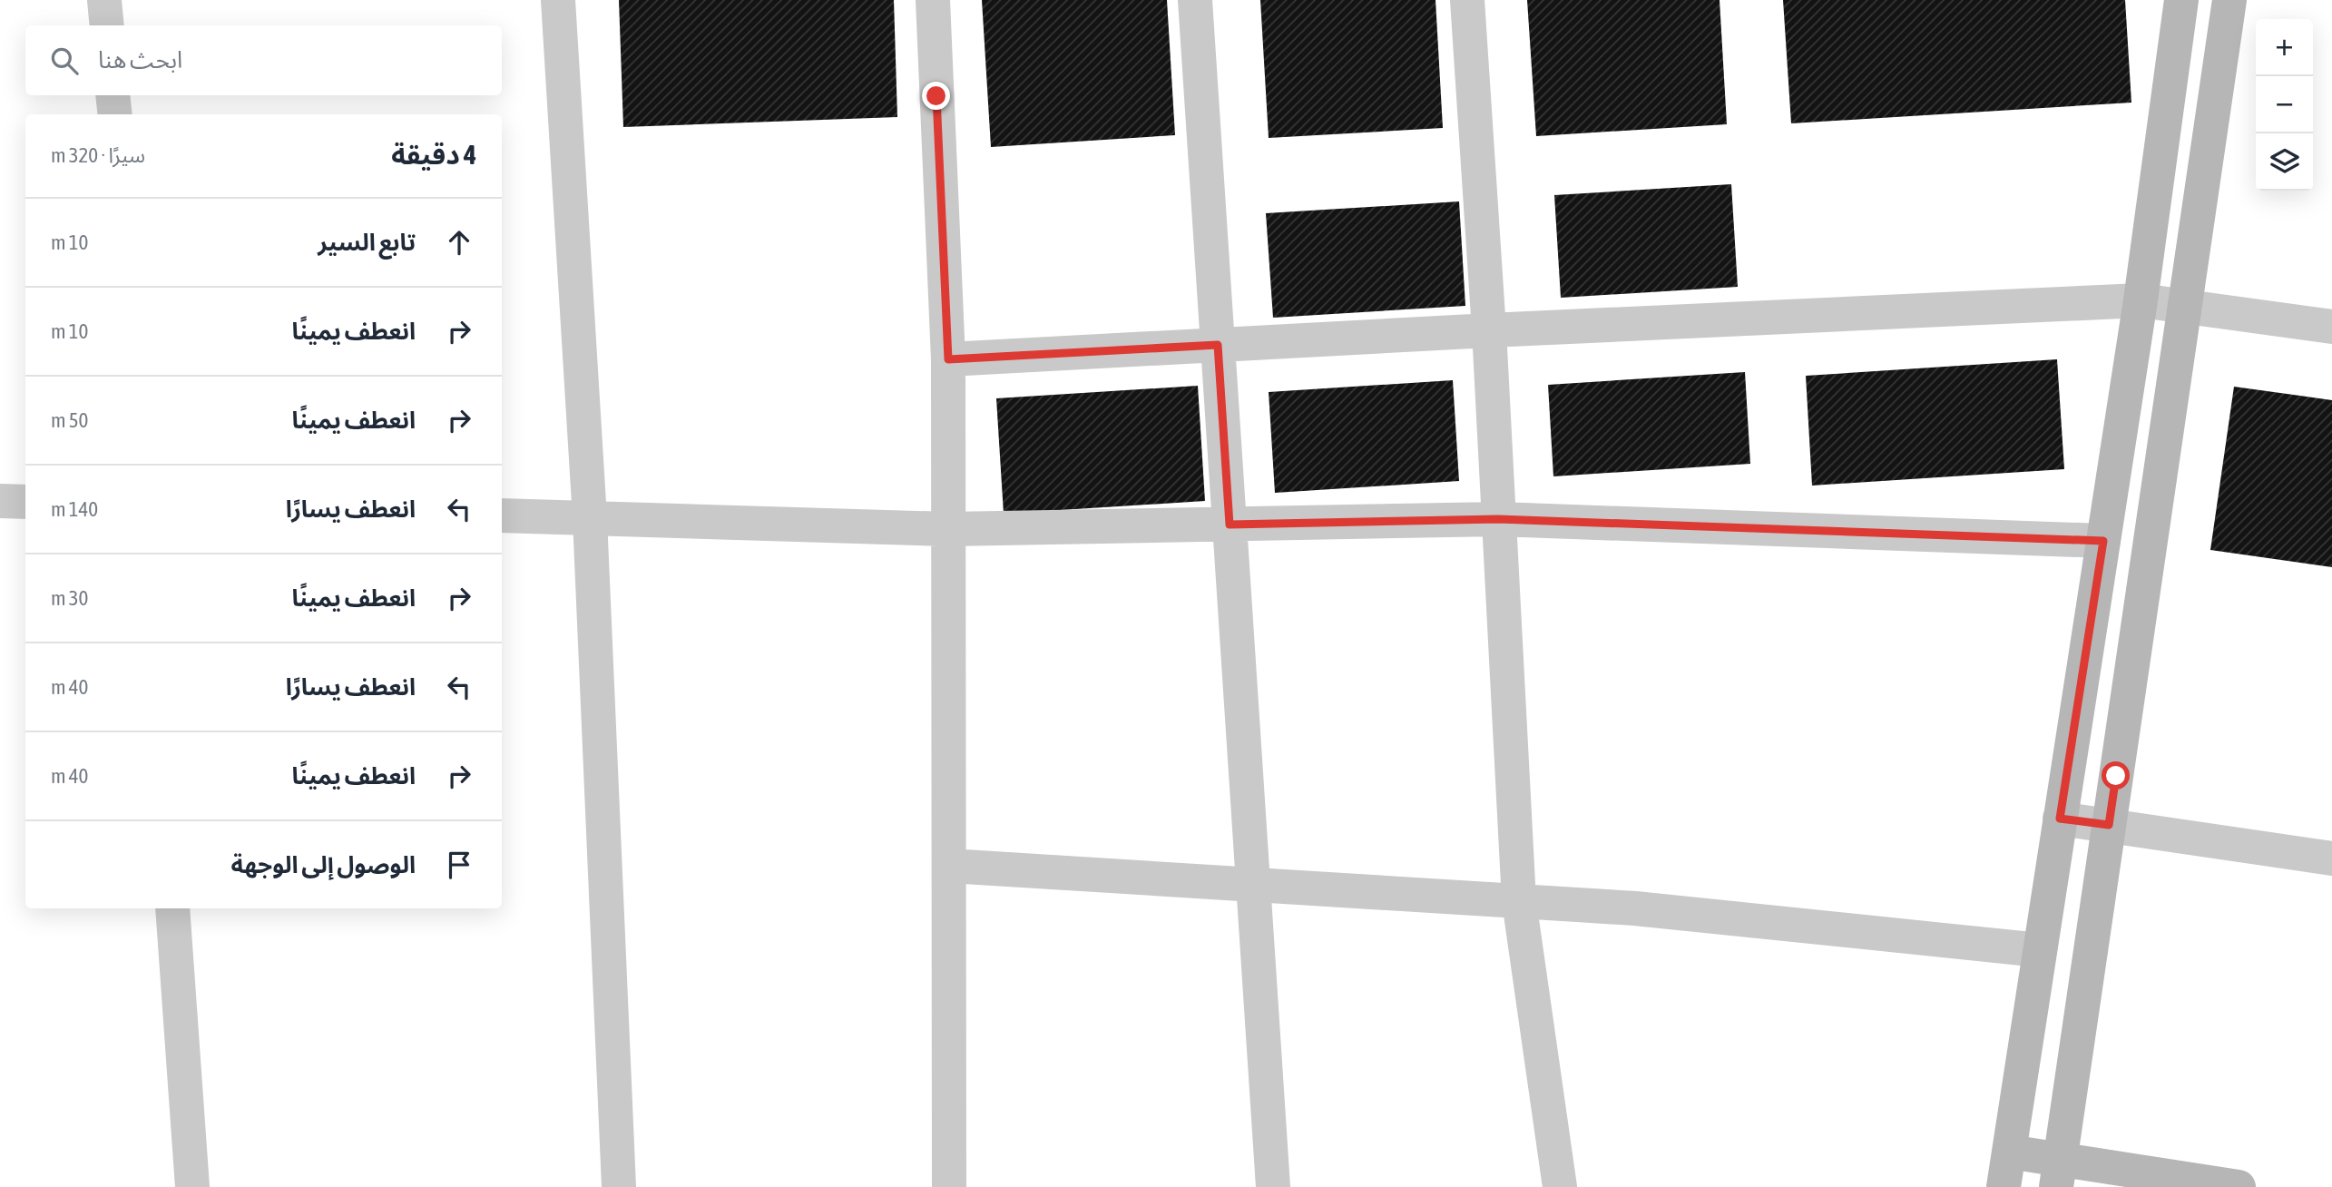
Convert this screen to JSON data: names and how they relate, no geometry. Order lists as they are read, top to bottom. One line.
{"page":{"map_buttons":["+","−"],"search":"ابحث هنا","heading":["4 دقيقة","سيرًا · 320 m"],"list":[["تابع السير","10 m"],["انعطف يمينًا","10 m"],["انعطف يمينًا","50 m"],["انعطف يسارًا","140 m"],["انعطف يمينًا","30 m"],["انعطف يسارًا","40 m"],["انعطف يمينًا","40 m"],"الوصول إلى الوجهة"]}}
